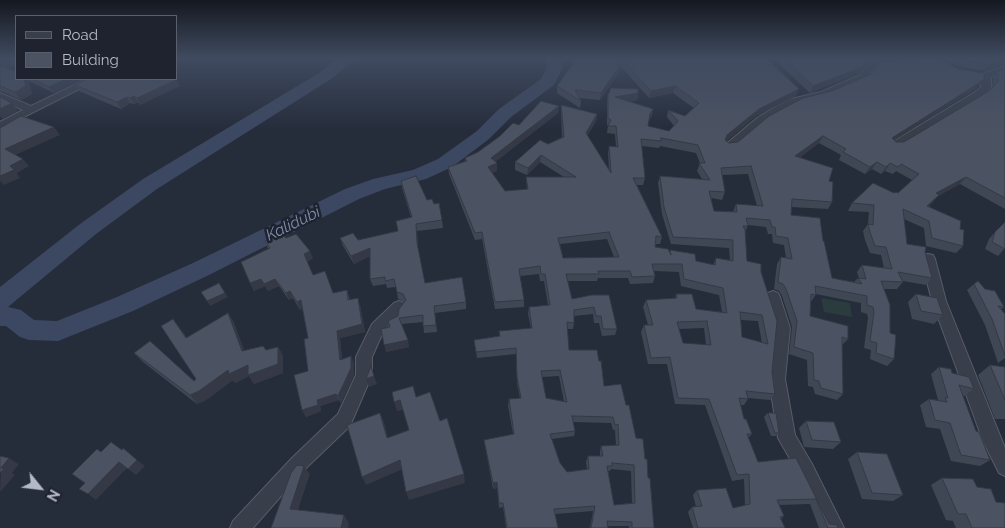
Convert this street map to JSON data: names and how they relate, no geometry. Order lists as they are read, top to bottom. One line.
{"water":["Kalidubi"],"legend":["Road","Building"],"north":"bottom right"}
